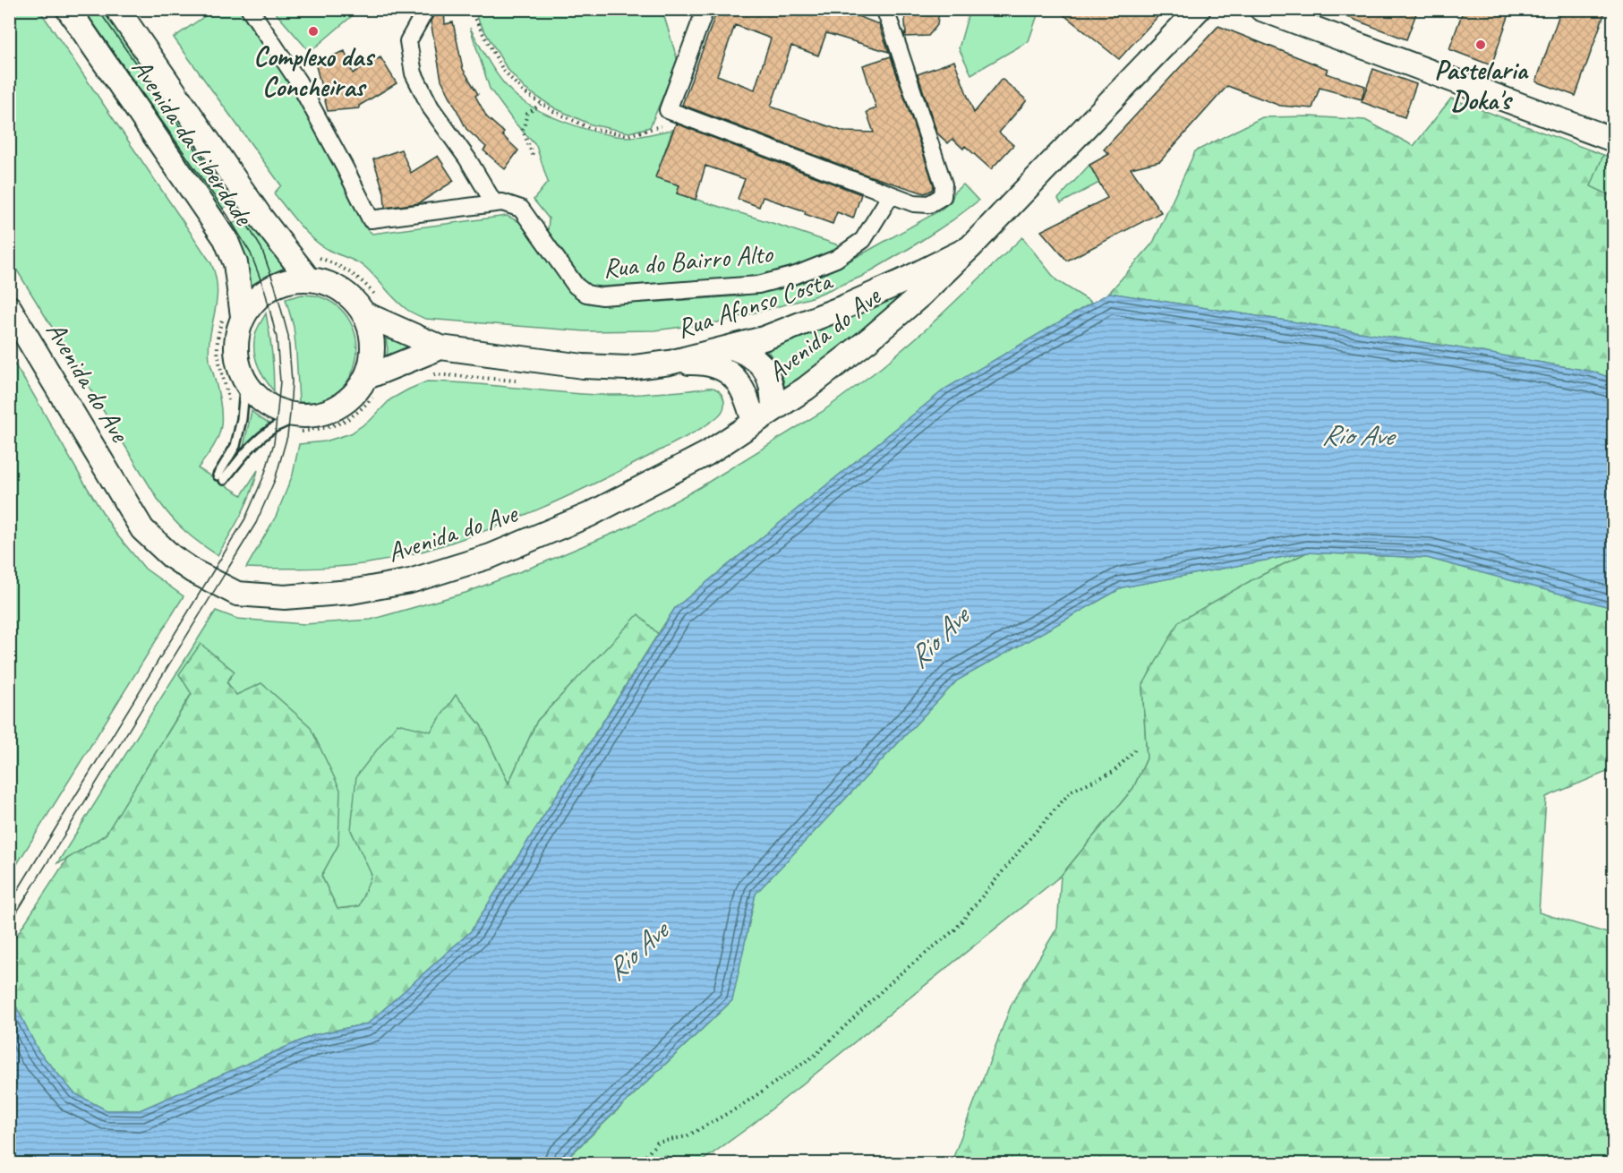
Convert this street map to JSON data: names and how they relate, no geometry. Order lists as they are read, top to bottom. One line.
{"streets":{"street":["Avenida da Liberdade","Rua do Bairro Alto","Rua Afonso Costa","Avenida do Ave"]},"crossings":[["Avenida da Liberdade","Rua Afonso Costa"],["Rua Afonso Costa","Avenida do Ave"]],"water":["Rio Ave"],"places":["Complexo das Concheiras","Pastelaria Doka's"]}
